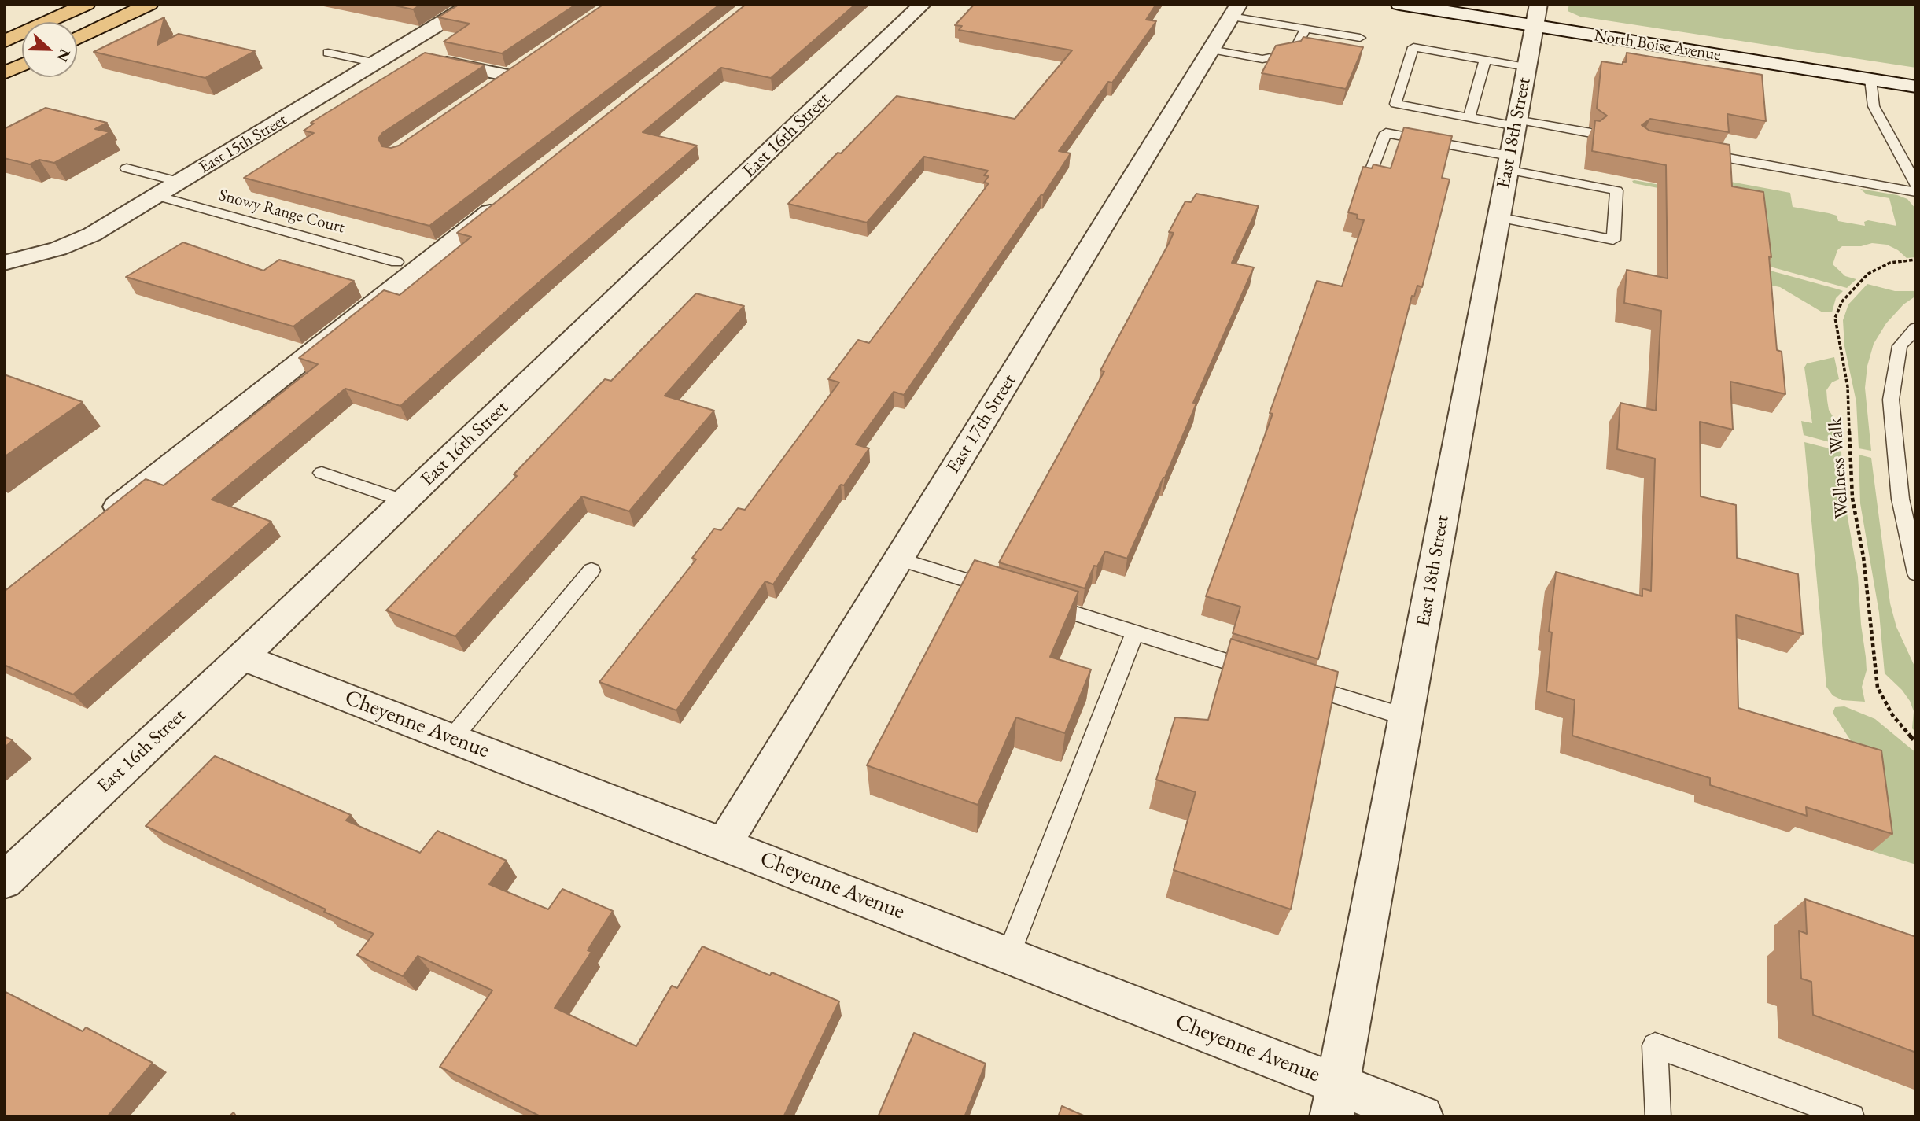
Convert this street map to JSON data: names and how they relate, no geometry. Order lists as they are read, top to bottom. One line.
{"streets":{"street":["North Boise Avenue","East 18th Street","East 16th Street","East 15th Street","East 17th Street","Cheyenne Avenue"],"lane":["Snowy Range Court"],"path":["Wellness Walk"]},"crossings":[["North Boise Avenue","East 18th Street"],["East 18th Street","Cheyenne Avenue"],["East 16th Street","Cheyenne Avenue"],["East 15th Street","Snowy Range Court"],["East 17th Street","Cheyenne Avenue"]],"north":"right"}
